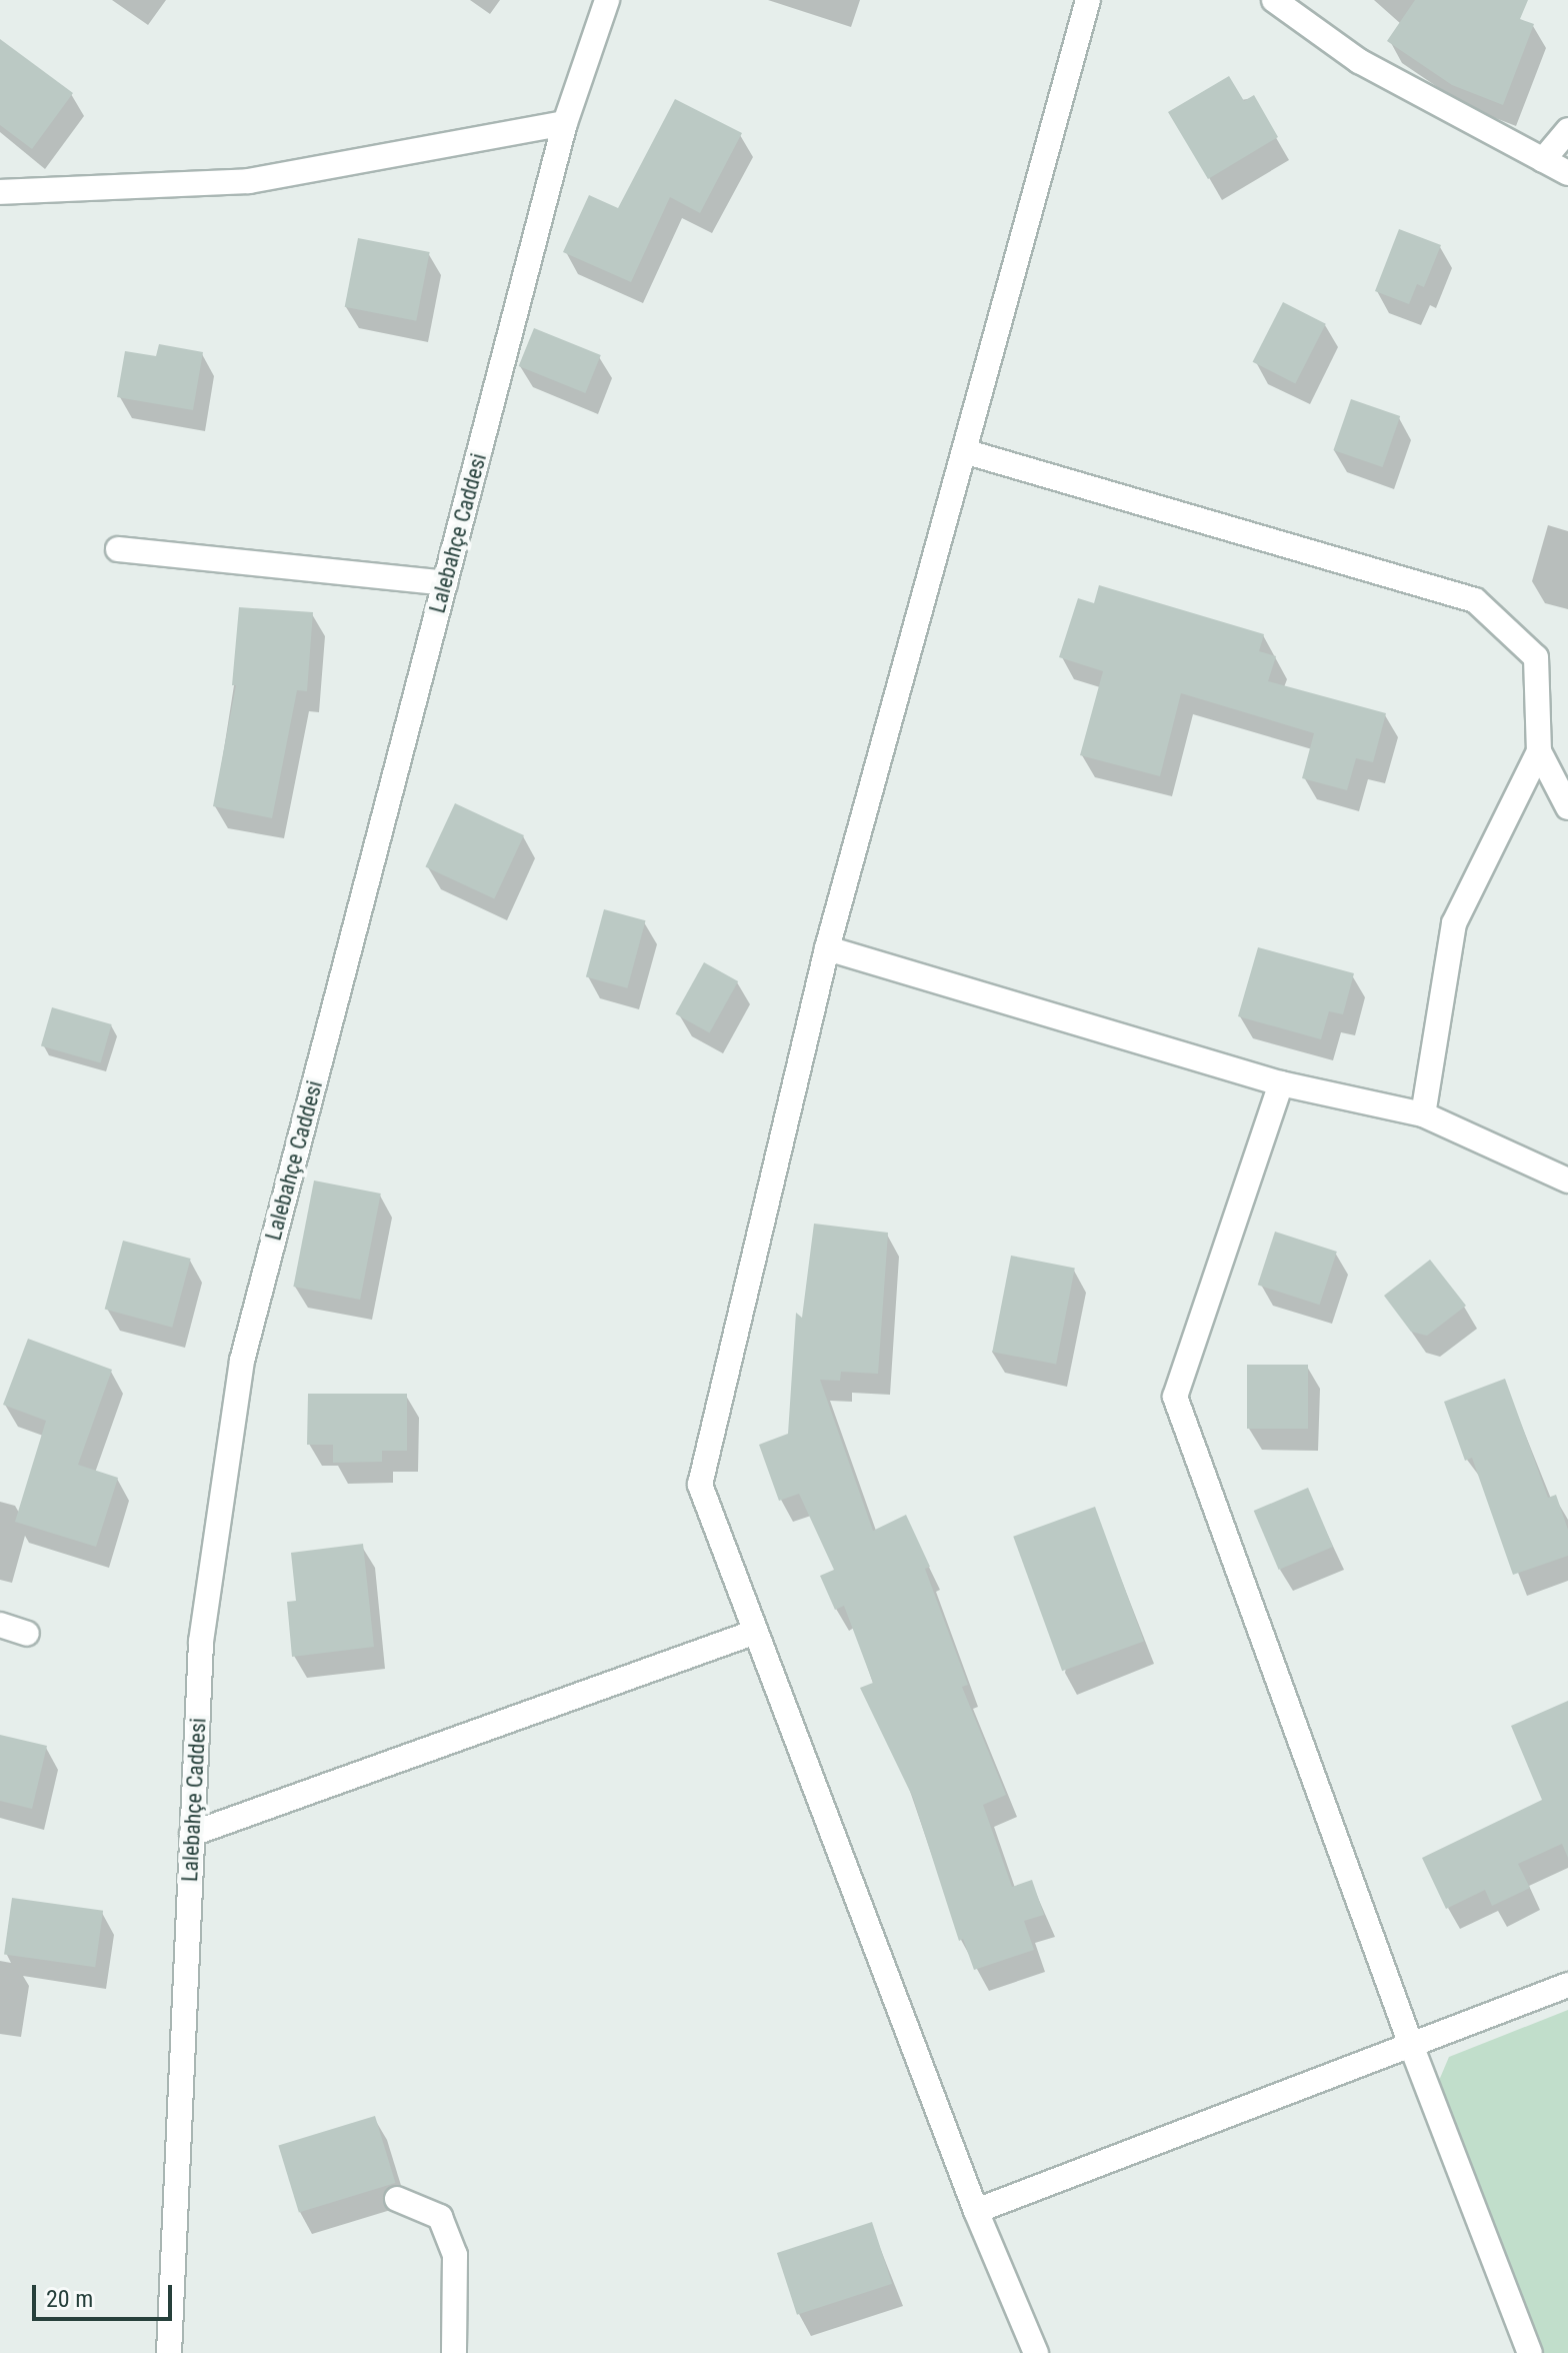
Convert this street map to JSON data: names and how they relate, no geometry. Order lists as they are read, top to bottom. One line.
{"streets":{"street":["Lalebahçe Caddesi"]},"scale_bar":"20 m"}
